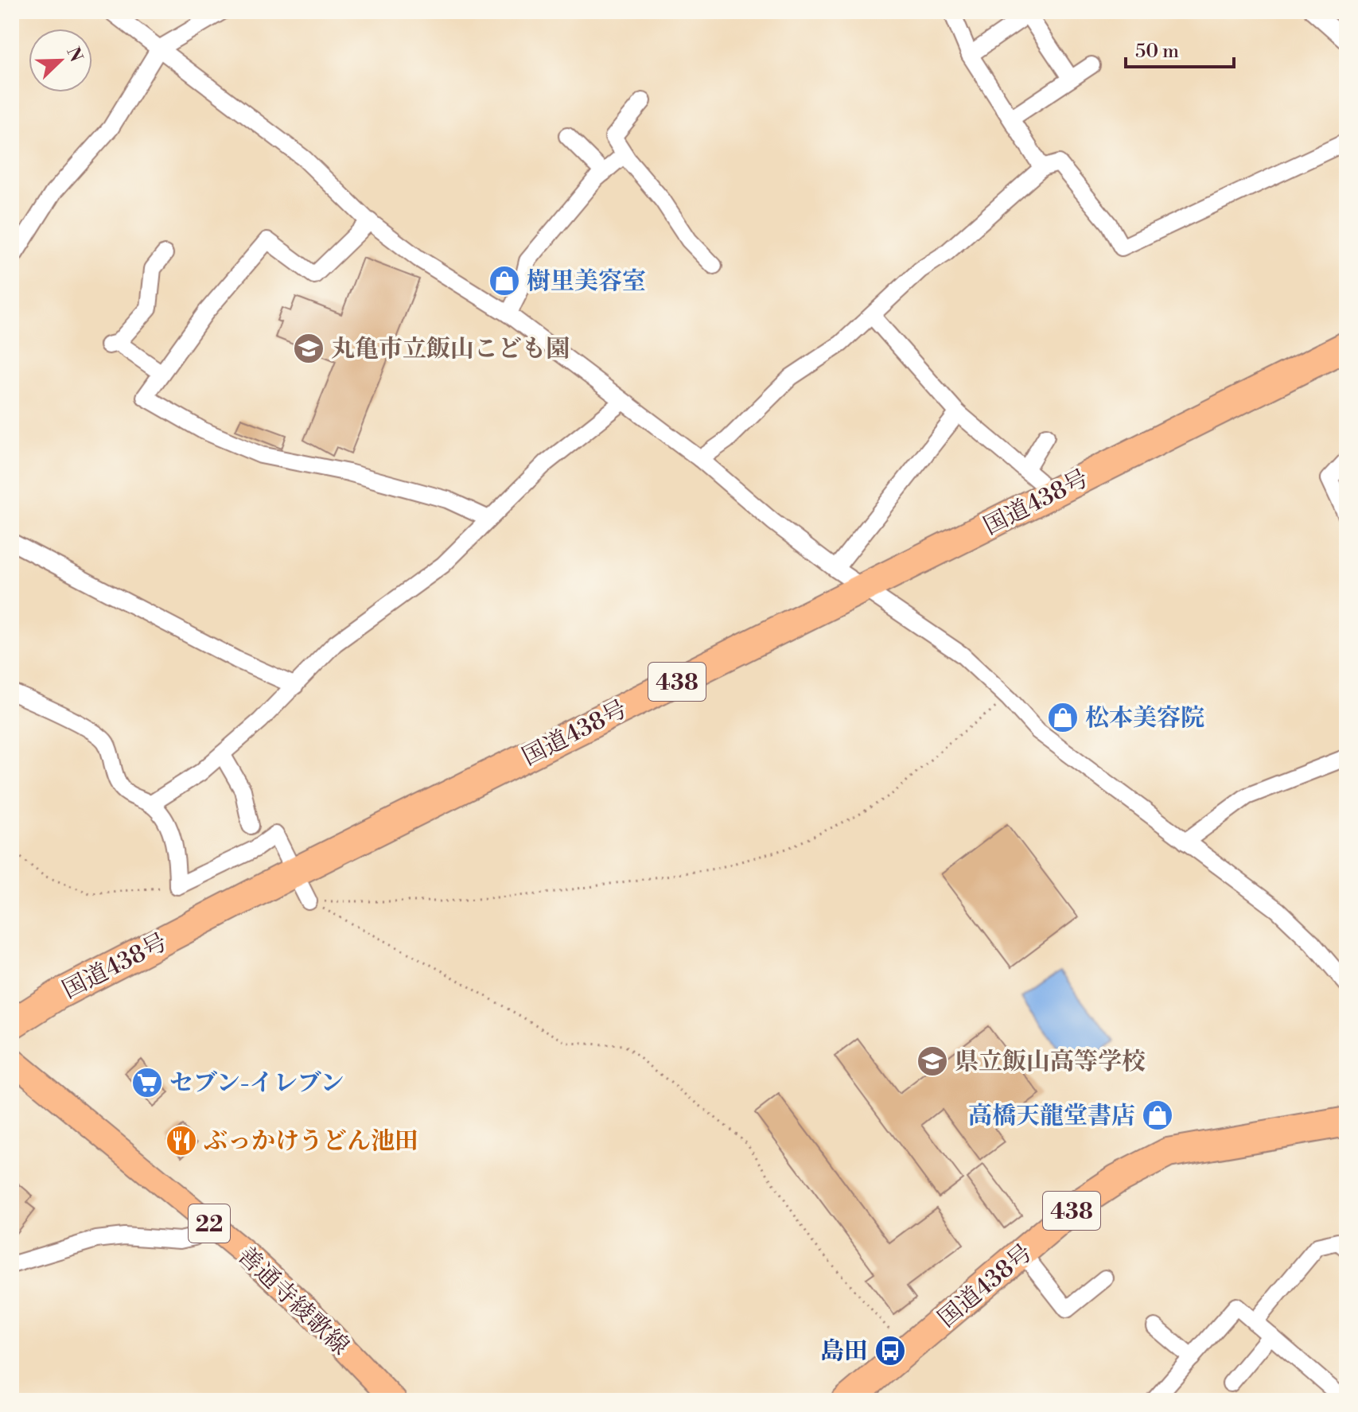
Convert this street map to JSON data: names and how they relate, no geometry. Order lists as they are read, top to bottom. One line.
{"streets":{"highway":["国道438号","438"],"main road":["22","善通寺綾歌線"]},"places":{"shop":["樹里美容室","松本美容院","高橋天龍堂書店"],"school or university":["丸亀市立飯山こども園","県立飯山高等学校"],"supermarket":["セブン-イレブン"],"restaurant":["ぶっかけうどん池田"],"bus stop":["島田"]},"scale_bar":"50 m","north":"top right"}
